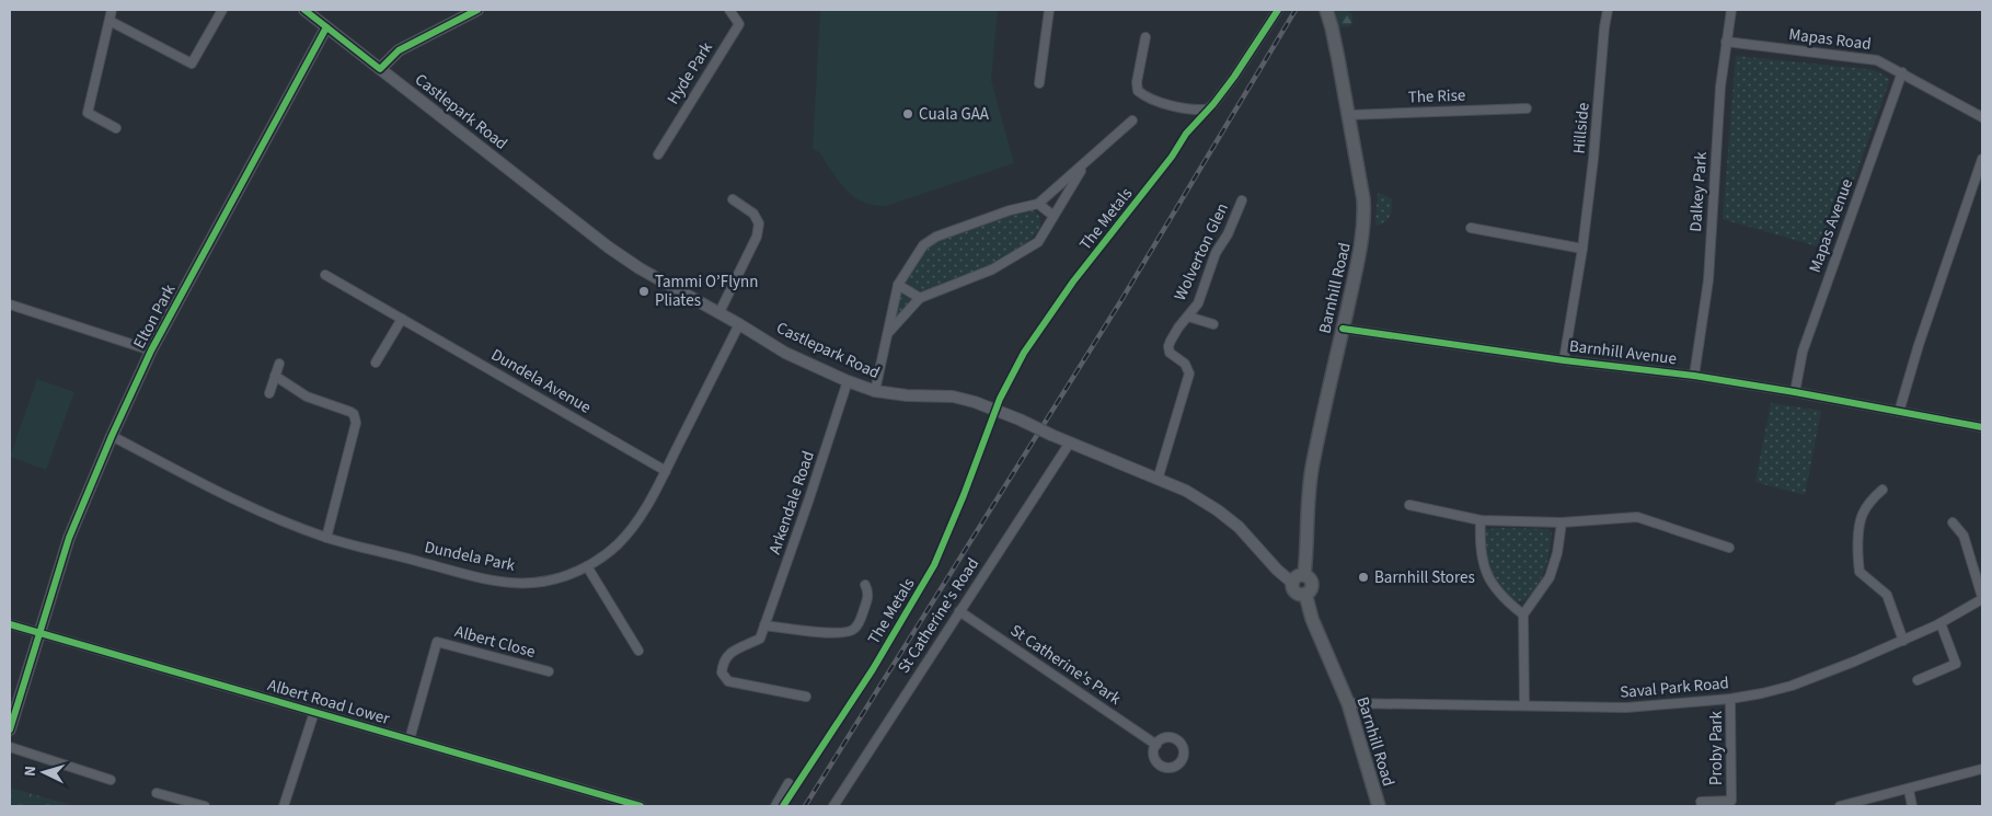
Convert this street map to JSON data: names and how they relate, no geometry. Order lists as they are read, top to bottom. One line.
{"streets":{"main road":["Barnhill Road"],"street":["Mapas Road","Hyde Park","The Rise","Castlepark Road","Hillside","Dalkey Park","Mapas Avenue","Wolverton Glen","Elton Park","Barnhill Avenue","Dundela Avenue","Arkendale Road","Dundela Park","St Catherine's Road","Albert Close","St Catherine's Park","Saval Park Road","Albert Road Lower","Proby Park"],"cycle path":["The Metals"]},"crossings":[["Mapas Road","Dalkey Park"],["Mapas Road","Mapas Avenue"],["The Rise","Barnhill Road"],["Castlepark Road","Wolverton Glen"],["Castlepark Road","Barnhill Road"],["Castlepark Road","Elton Park"],["Castlepark Road","Arkendale Road"],["Castlepark Road","Dundela Park"],["Castlepark Road","St Catherine's Road"],["Hillside","Barnhill Avenue"],["Dalkey Park","Barnhill Avenue"],["Mapas Avenue","Barnhill Avenue"],["Barnhill Road","Barnhill Avenue"],["Barnhill Road","Saval Park Road"],["Elton Park","Dundela Park"],["Elton Park","Albert Road Lower"],["Dundela Avenue","Dundela Park"],["St Catherine's Road","St Catherine's Park"],["Albert Close","Albert Road Lower"],["Saval Park Road","Proby Park"]],"places":["Cuala GAA","Tammi O’Flynn Pliates","Barnhill Stores"],"north":"left"}
